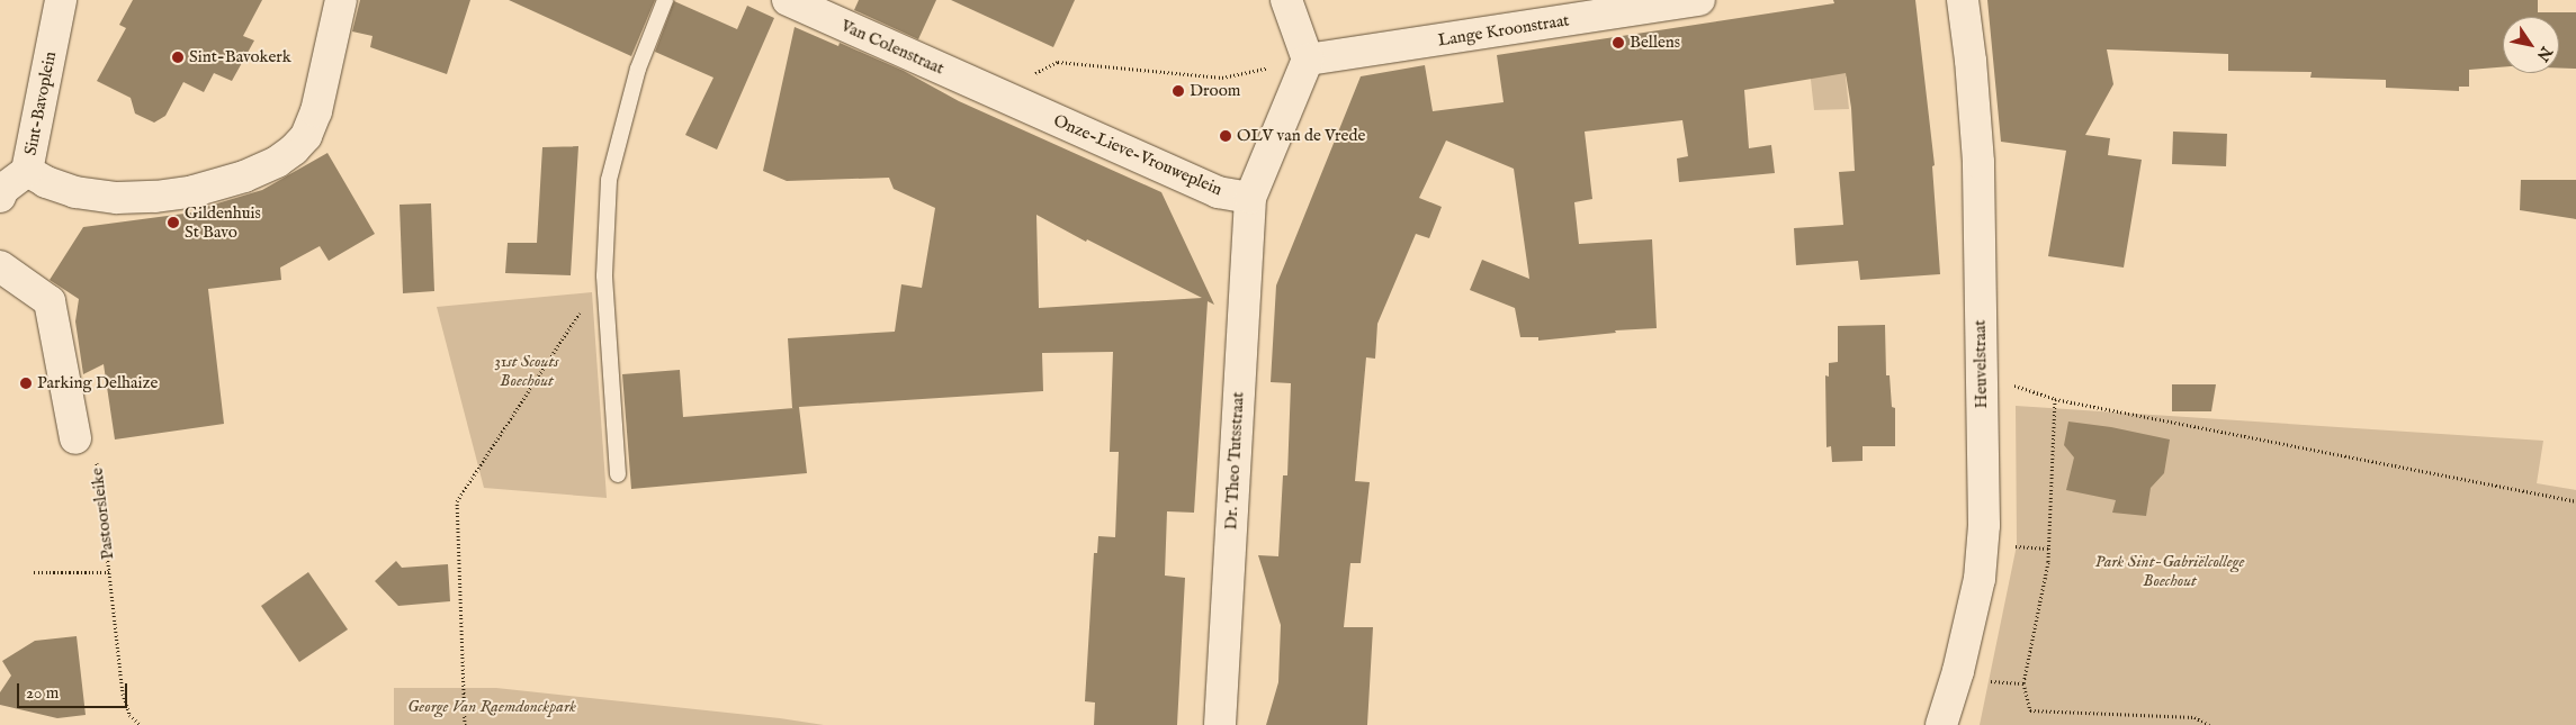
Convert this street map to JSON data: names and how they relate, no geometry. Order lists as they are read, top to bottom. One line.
{"streets":{"street":["Lange Kroonstraat","Van Colenstraat","Sint-Bavoplein","Onze-Lieve-Vrouweplein","Heuvelstraat","Dr. Theo Tutsstraat"],"path":["Pastoorsleike"]},"crossings":[["Van Colenstraat","Onze-Lieve-Vrouweplein"],["Onze-Lieve-Vrouweplein","Dr. Theo Tutsstraat"]],"parks":["31st Scouts Boechout","Park Sint-Gabriëlcollege Boechout","George Van Raemdonckpark"],"places":["Bellens","Sint-Bavokerk","Droom","OLV van de Vrede","Gildenhuis St Bavo","Parking Delhaize"],"scale_bar":"20 m","north":"bottom right"}
